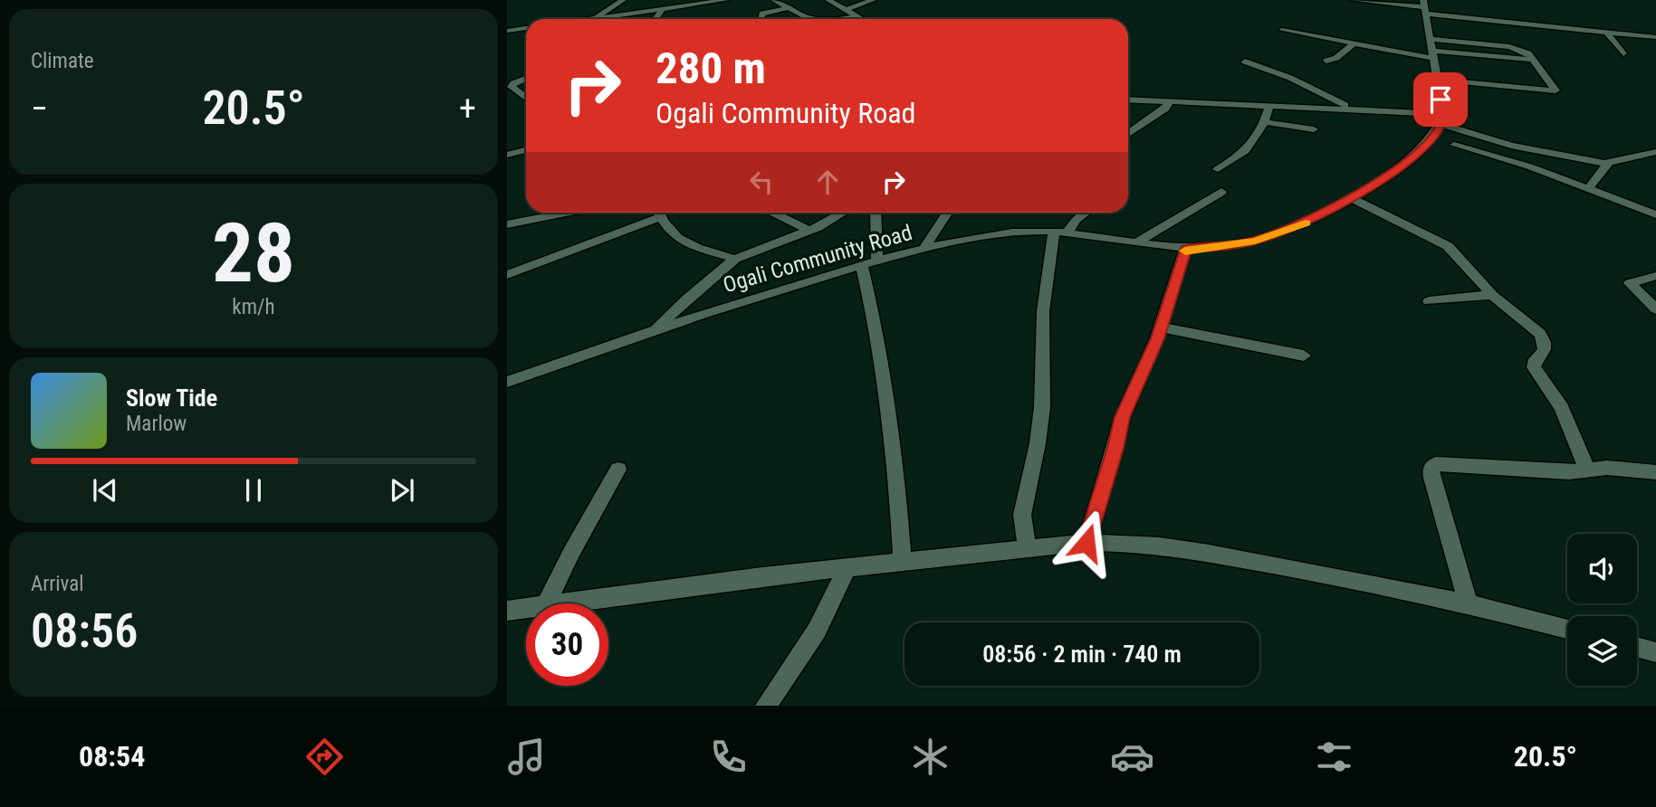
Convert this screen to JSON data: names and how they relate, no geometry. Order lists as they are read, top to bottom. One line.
{"streets":{"street":["Ogali Community Road"]},"page":{"tile":["Climate",["28","km/h"],["Arrival","08:56"]],"turn":["280 m","Ogali Community Road"],"heat":["−","20.5°","+"],"song":["Slow Tide","Marlow"],"limit":"30","trip":"08:56 · 2 min · 740 m","tabs":["08:54","20.5°"]}}
